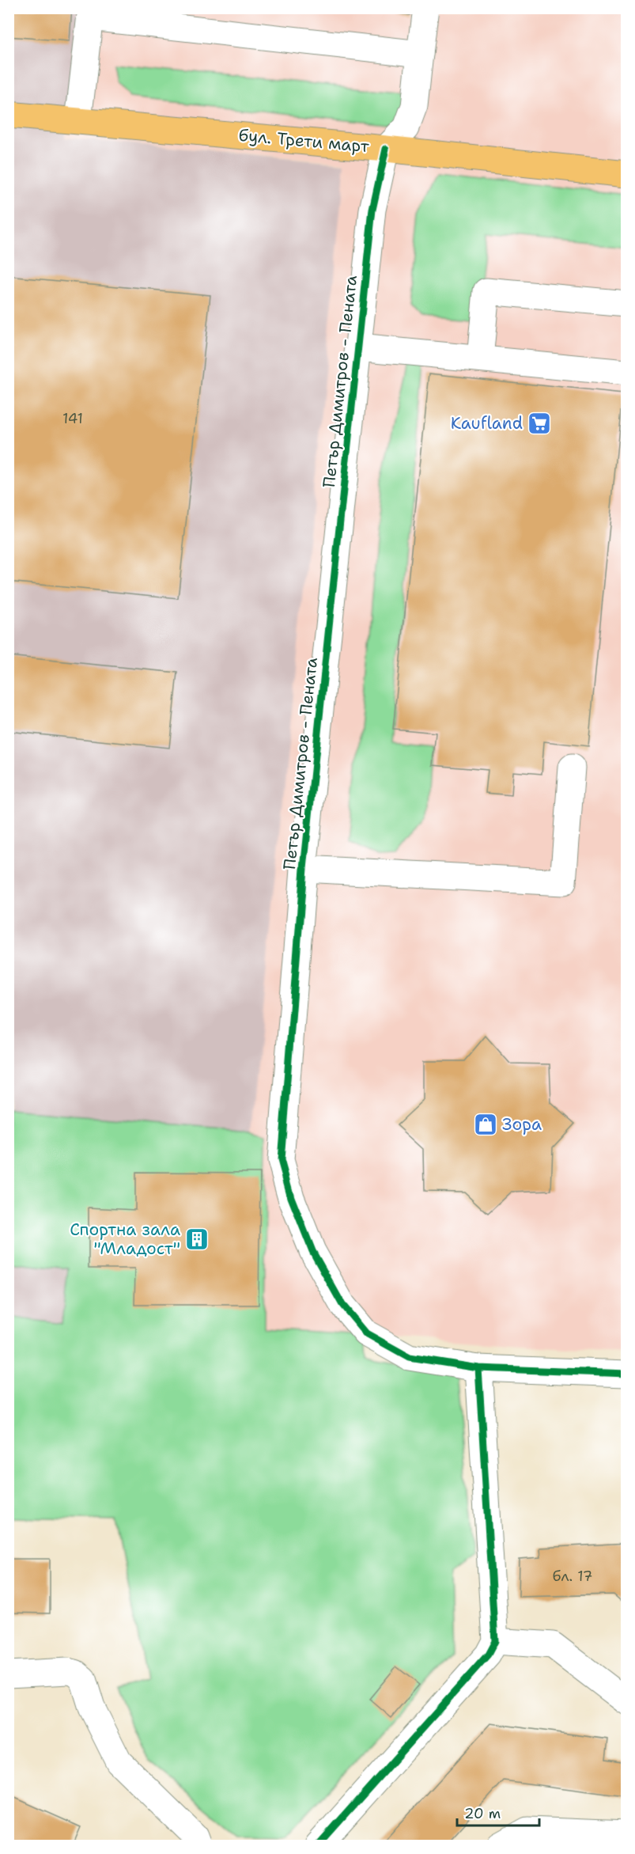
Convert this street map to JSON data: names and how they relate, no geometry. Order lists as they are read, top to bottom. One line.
{"streets":{"main road":["бул. Трети март"],"street":["Петър Димитров - Пената"]},"crossings":[["бул. Трети март","Петър Димитров - Пената"]],"places":{"supermarket":["Kaufland"],"shop":["Зора"],"building":["Спортна зала \"Младост\""]},"house_numbers":["141","бл. 17"],"scale_bar":"20 m"}
